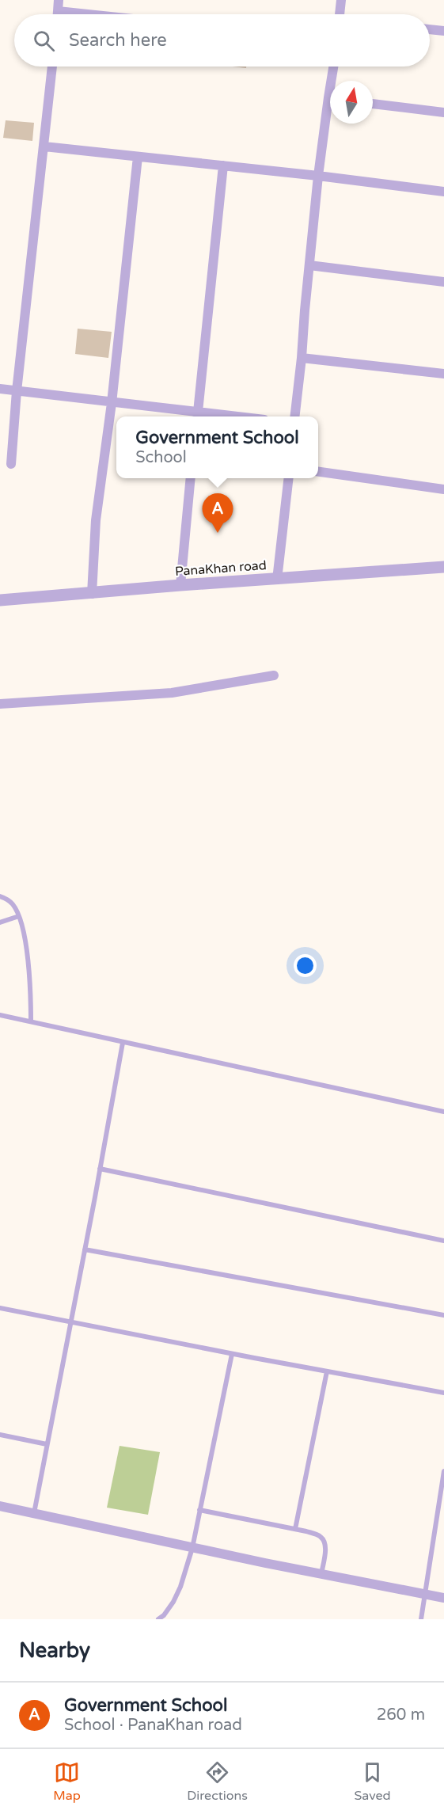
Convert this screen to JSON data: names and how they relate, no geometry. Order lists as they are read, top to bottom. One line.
{"streets":{"street":["PanaKhan road"]},"north":"top","page":{"search":"Search here","popup":["Government School","School"],"pins":"A","heading":"Nearby","list":[{"mark":"A","name":"Government School","note":"School · PanaKhan road","value":"260 m"}],"nav":["Map","Directions","Saved"]}}
